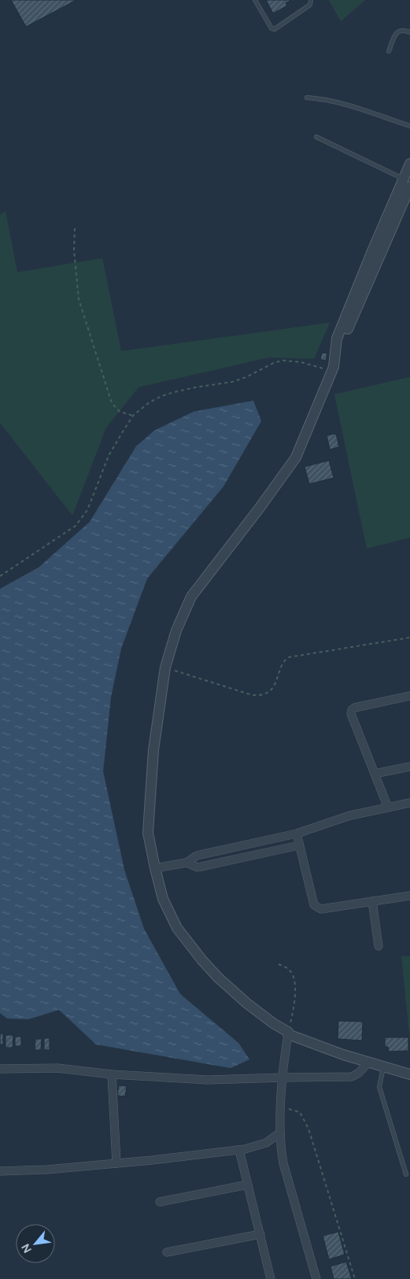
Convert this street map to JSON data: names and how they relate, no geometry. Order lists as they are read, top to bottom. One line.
{"north":"bottom left"}
